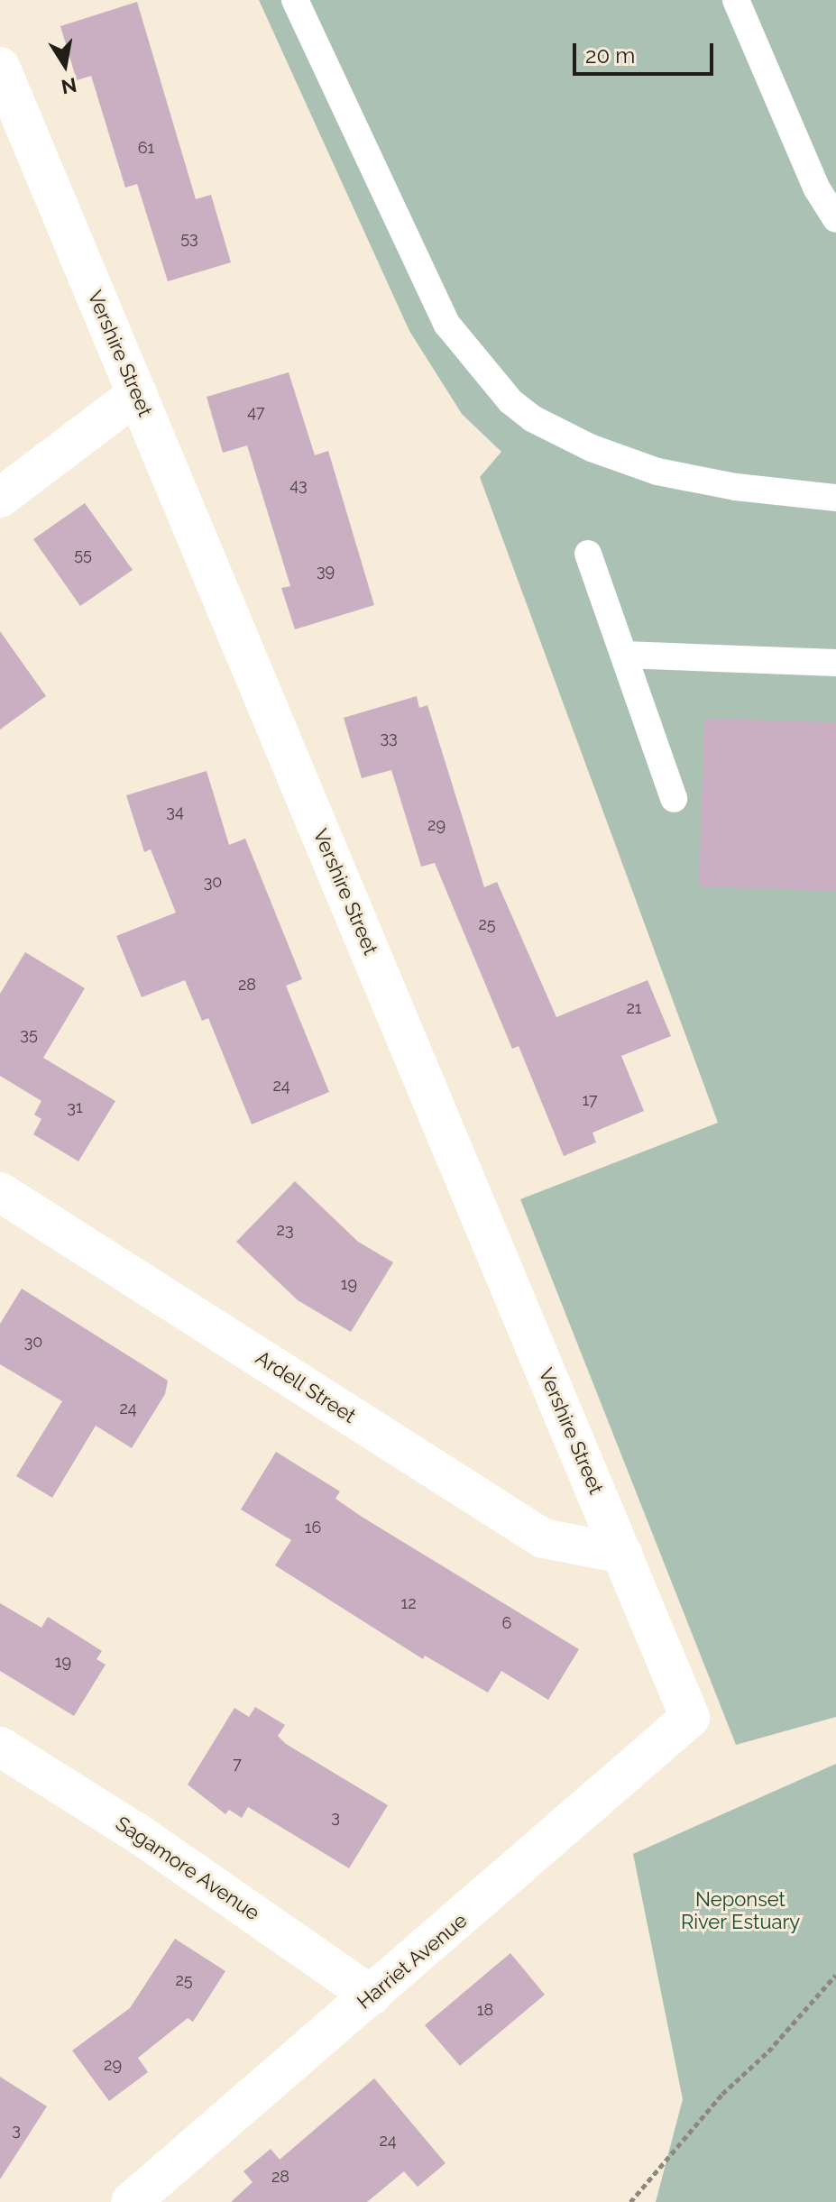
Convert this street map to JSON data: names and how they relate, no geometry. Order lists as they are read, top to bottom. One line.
{"streets":{"street":["Vershire Street","Ardell Street","Sagamore Avenue","Harriet Avenue"]},"crossings":[["Vershire Street","Ardell Street"],["Vershire Street","Harriet Avenue"],["Sagamore Avenue","Harriet Avenue"]],"parks":["Neponset River Estuary"],"house_numbers":["61","53","47","43","55","39","33","34","29","30","25","28","21","35","24","17","31","23","19","30","24","16","12","6","19","7","3","25","18","29","3","24","28"],"scale_bar":"20 m","north":"bottom"}
